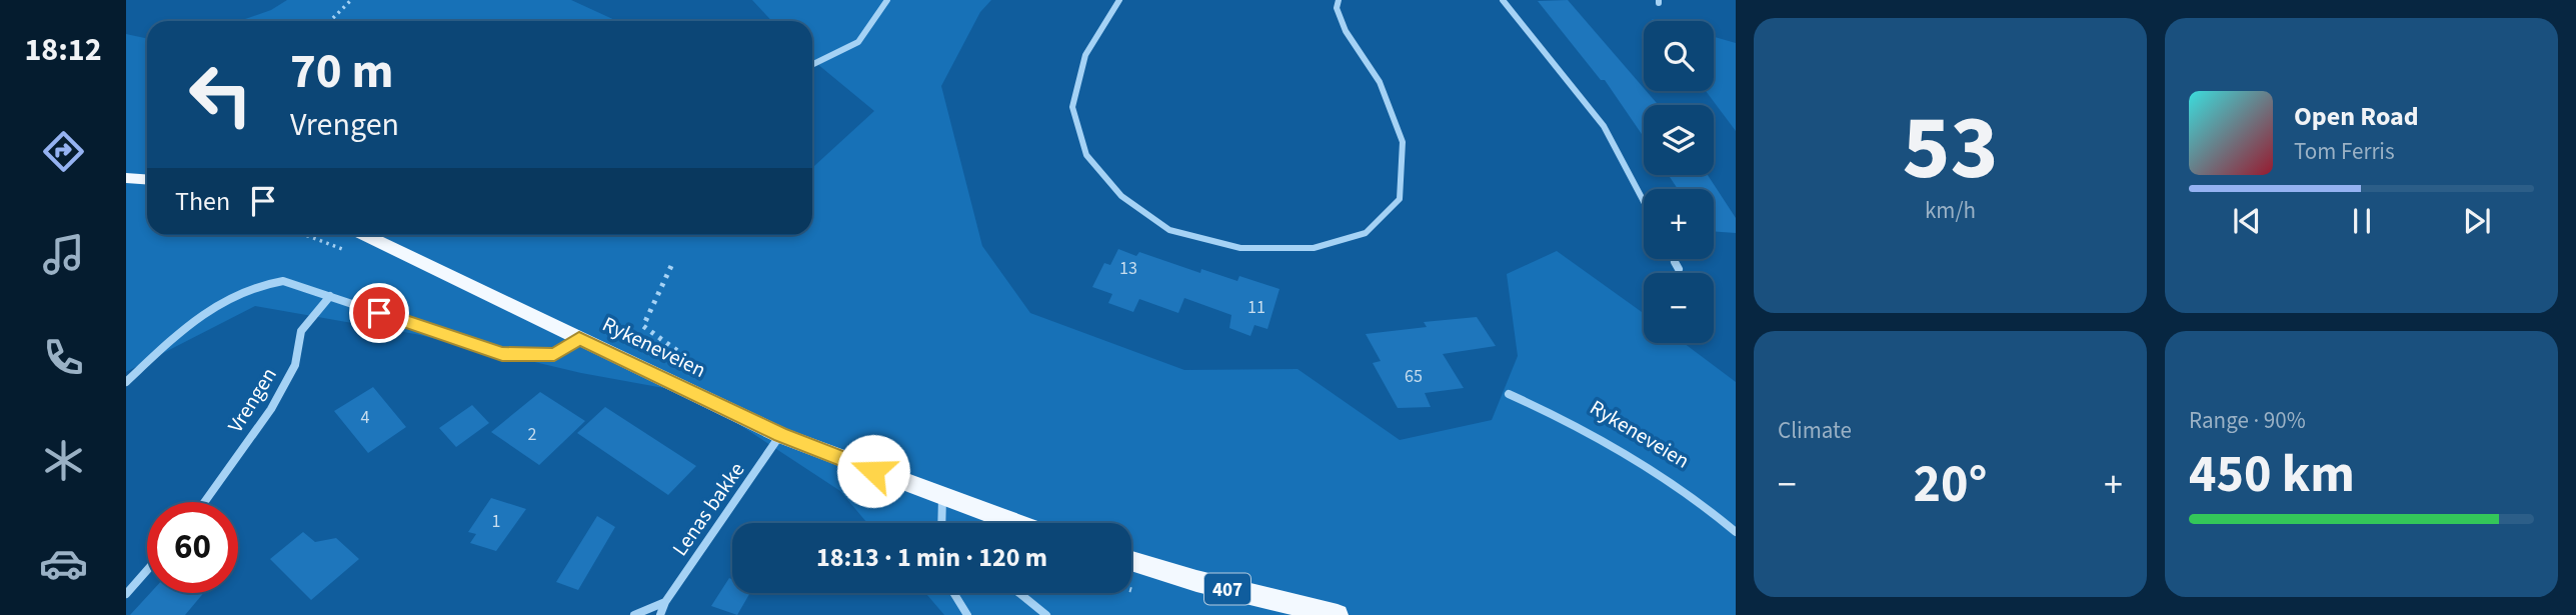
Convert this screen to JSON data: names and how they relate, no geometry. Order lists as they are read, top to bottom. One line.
{"streets":{"main road":["Rykeneveien","407"],"street":["Vrengen","Lenas bakke"]},"crossings":[["Rykeneveien","Lenas bakke"]],"house_numbers":["13","11","65","4","2","1"],"page":{"tabs":"18:12","tile":[["53","km/h"],"Climate",["Range · 90%","450 km"]],"map_buttons":["+","−"],"turn":["70 m","Vrengen"],"song":["Open Road","Tom Ferris"],"then":"Then","heat":["−","20°","+"],"limit":"60","trip":"18:13 · 1 min · 120 m"}}
